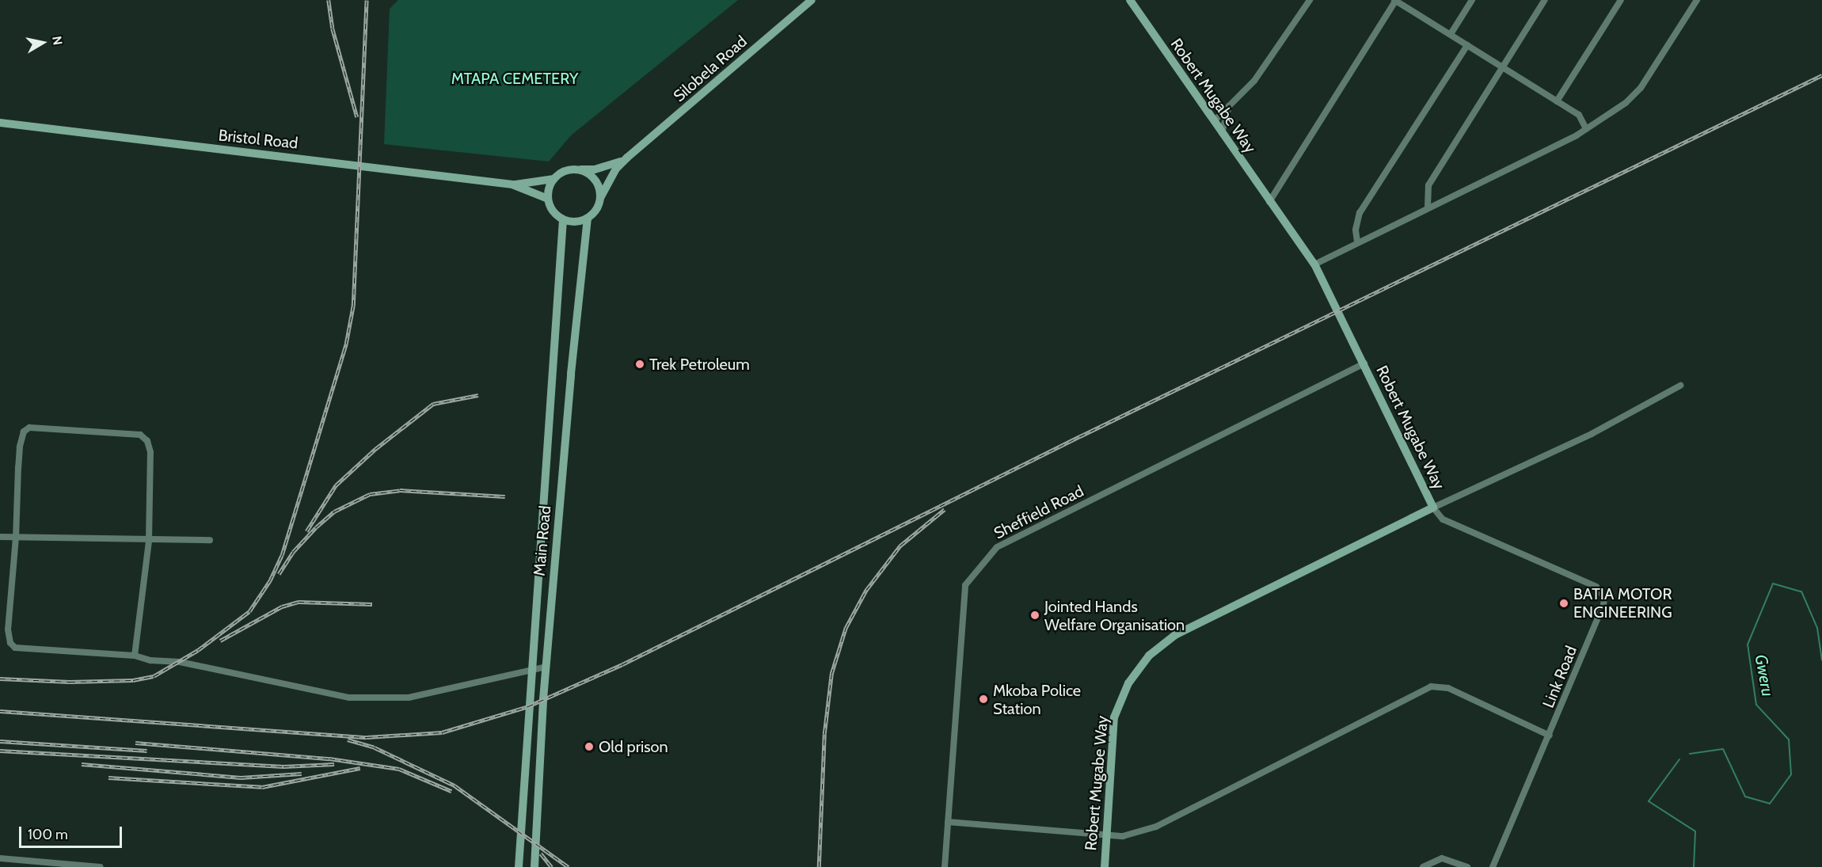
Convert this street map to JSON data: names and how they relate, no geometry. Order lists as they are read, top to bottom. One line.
{"streets":{"main road":["Silobela Road","Robert Mugabe Way","Bristol Road","Main Road"],"street":["Sheffield Road","Link Road"]},"crossings":[["Silobela Road","Bristol Road"],["Silobela Road","Main Road"],["Robert Mugabe Way","Sheffield Road"],["Robert Mugabe Way","Link Road"],["Bristol Road","Main Road"]],"water":["Gweru"],"parks":["MTAPA CEMETERY"],"places":["Trek Petroleum","BATIA MOTOR ENGINEERING","Jointed Hands Welfare Organisation","Mkoba Police Station","Old prison"],"scale_bar":"100 m","north":"right"}
